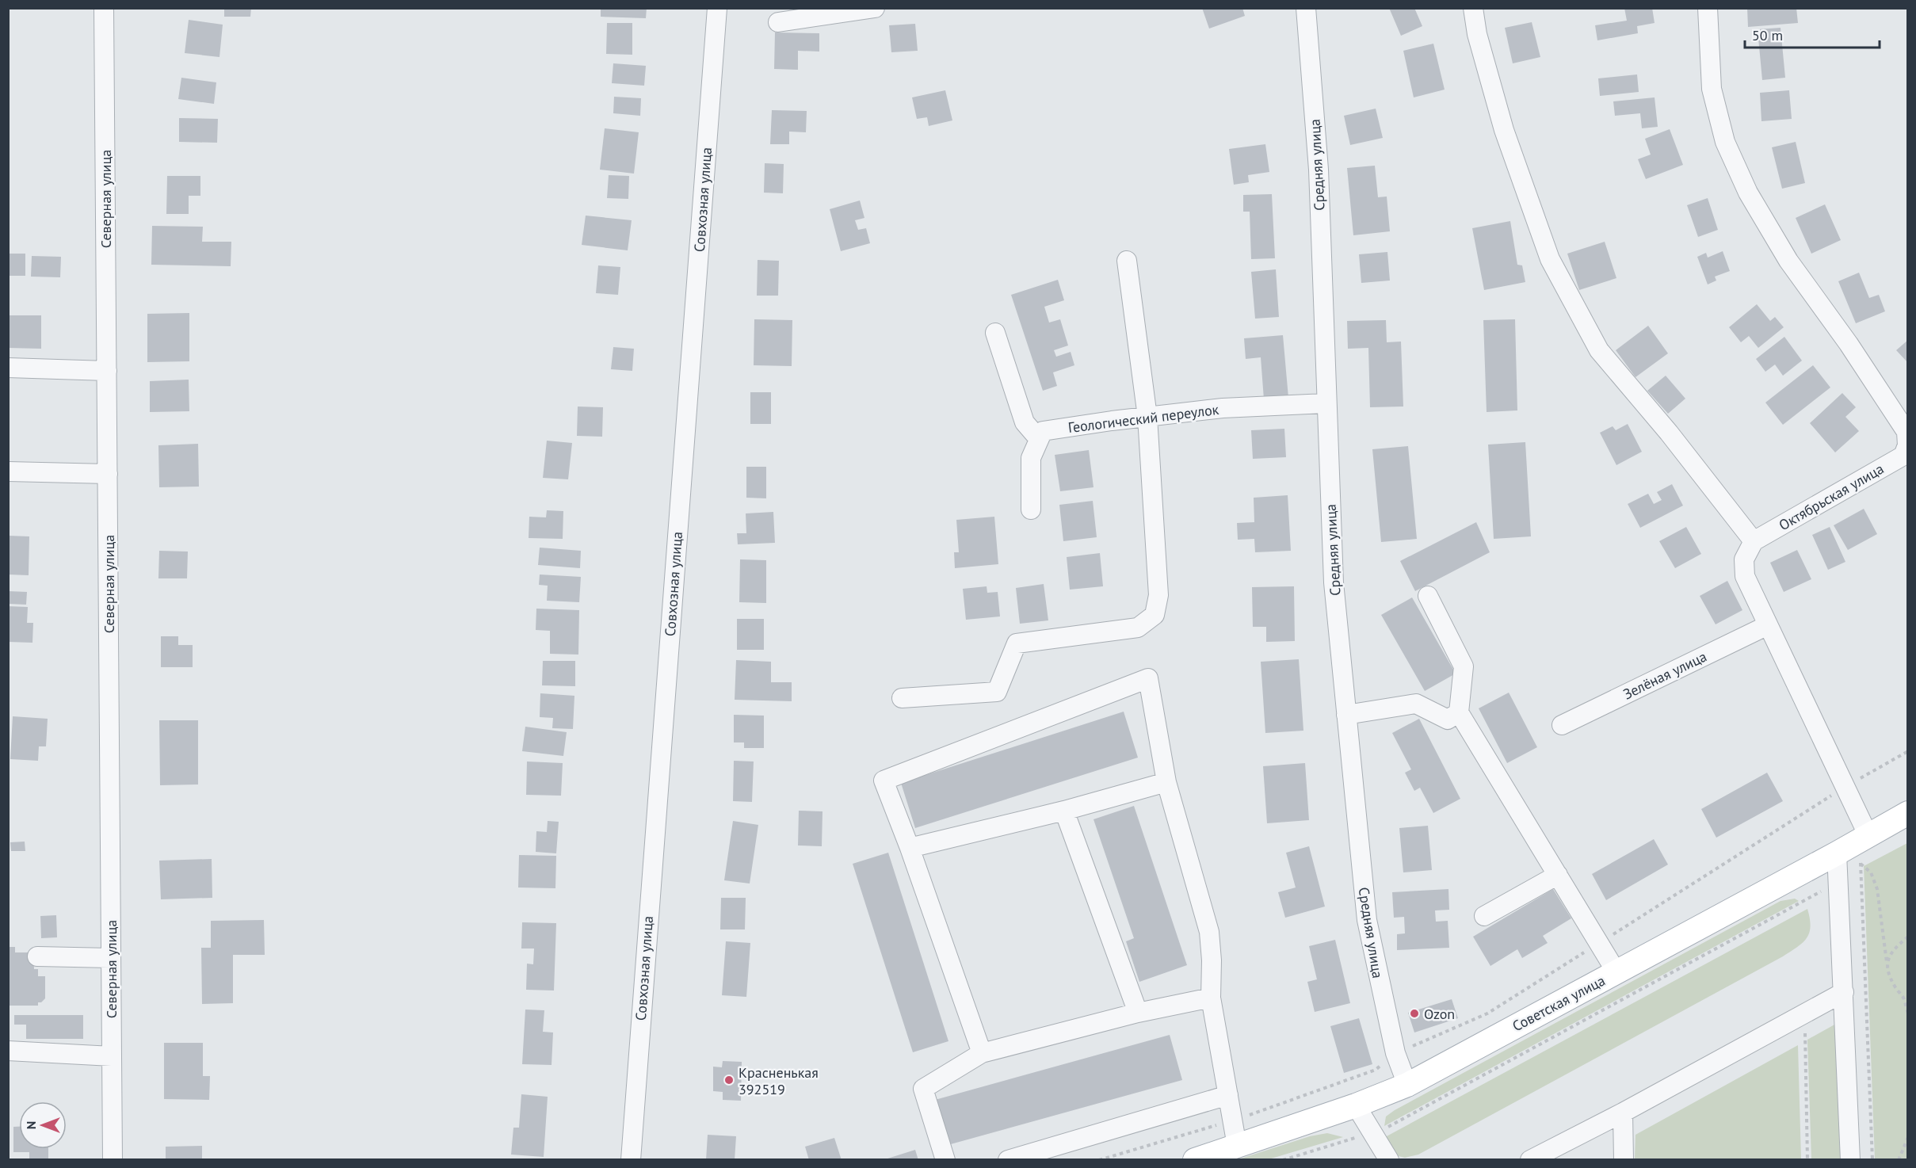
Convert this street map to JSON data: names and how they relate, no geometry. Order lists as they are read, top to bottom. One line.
{"streets":{"main road":["Советская улица"],"street":["Средняя улица","Северная улица","Совхозная улица","Геологический переулок","Октябрьская улица","Зелёная улица"]},"crossings":[["Средняя улица","Геологический переулок"],["Средняя улица","Советская улица"]],"places":["Ozon","Красненькая 392519"],"scale_bar":"50 m","north":"left"}
